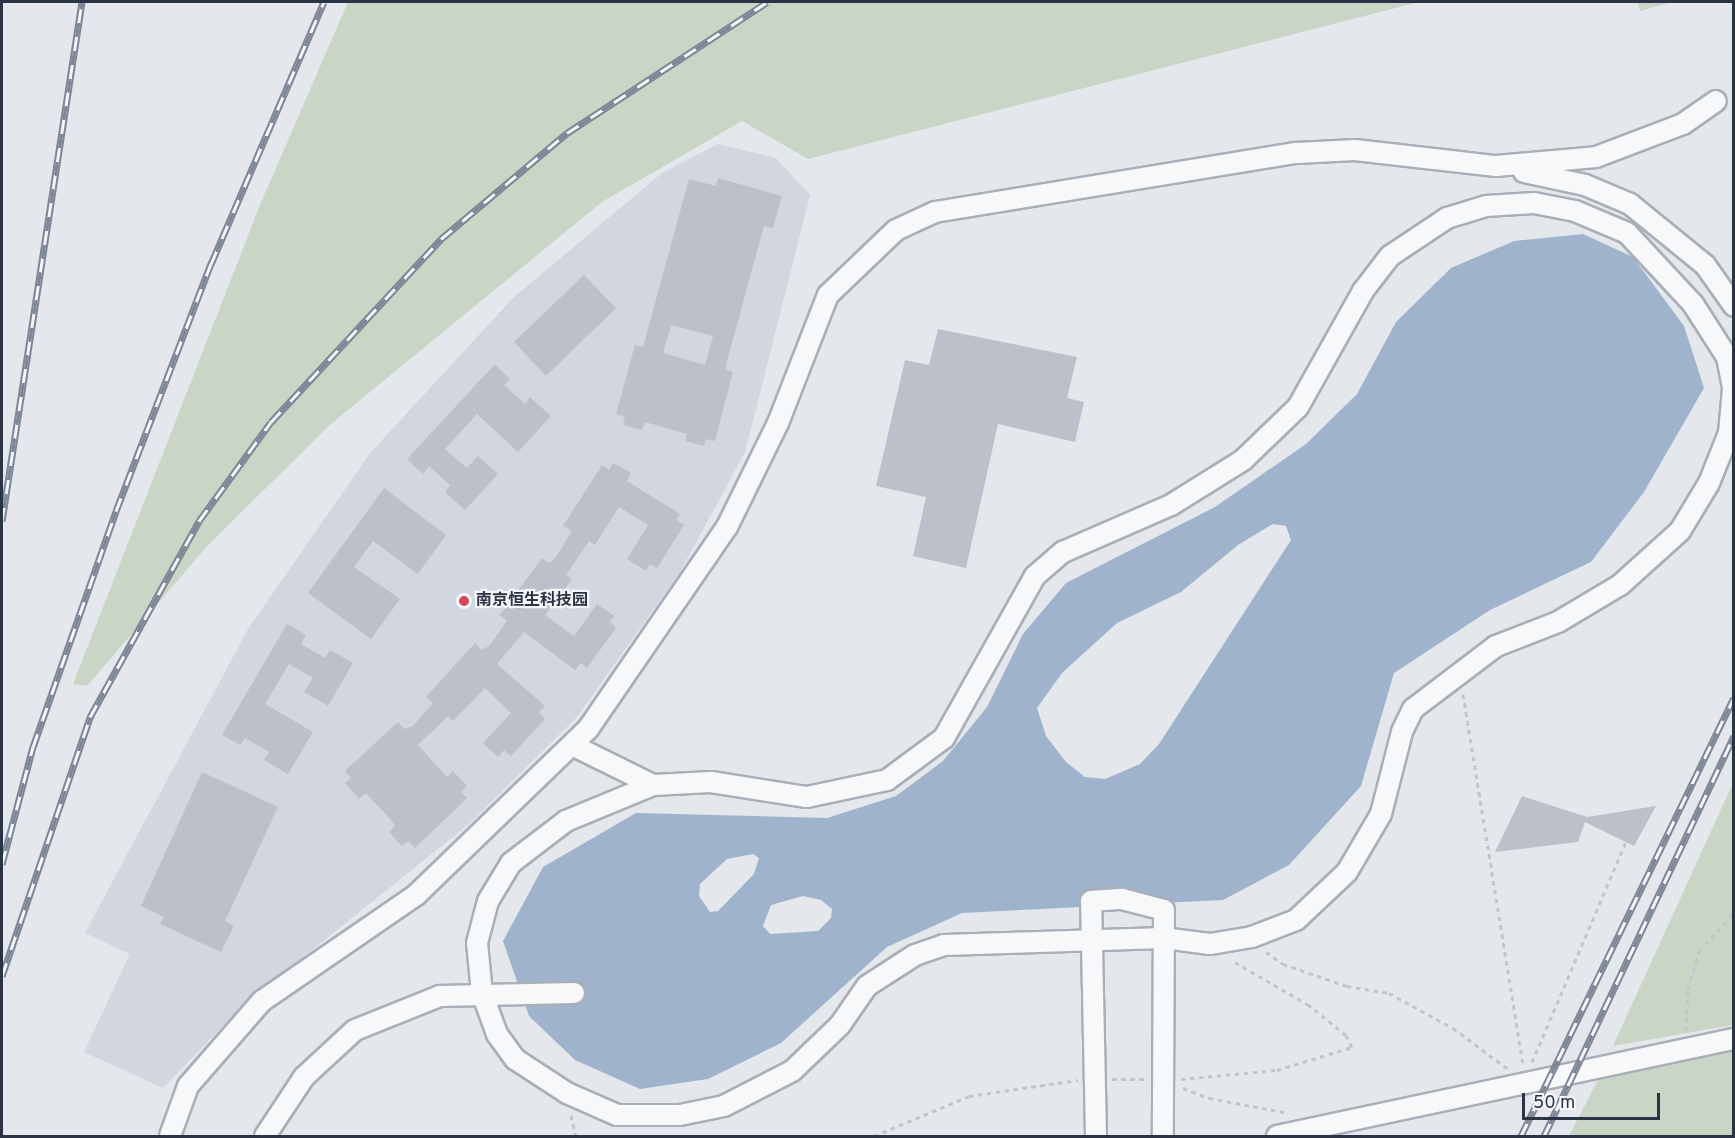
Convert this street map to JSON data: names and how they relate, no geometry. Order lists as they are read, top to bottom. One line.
{"places":["南京恒生科技园"],"scale_bar":"50 m"}
